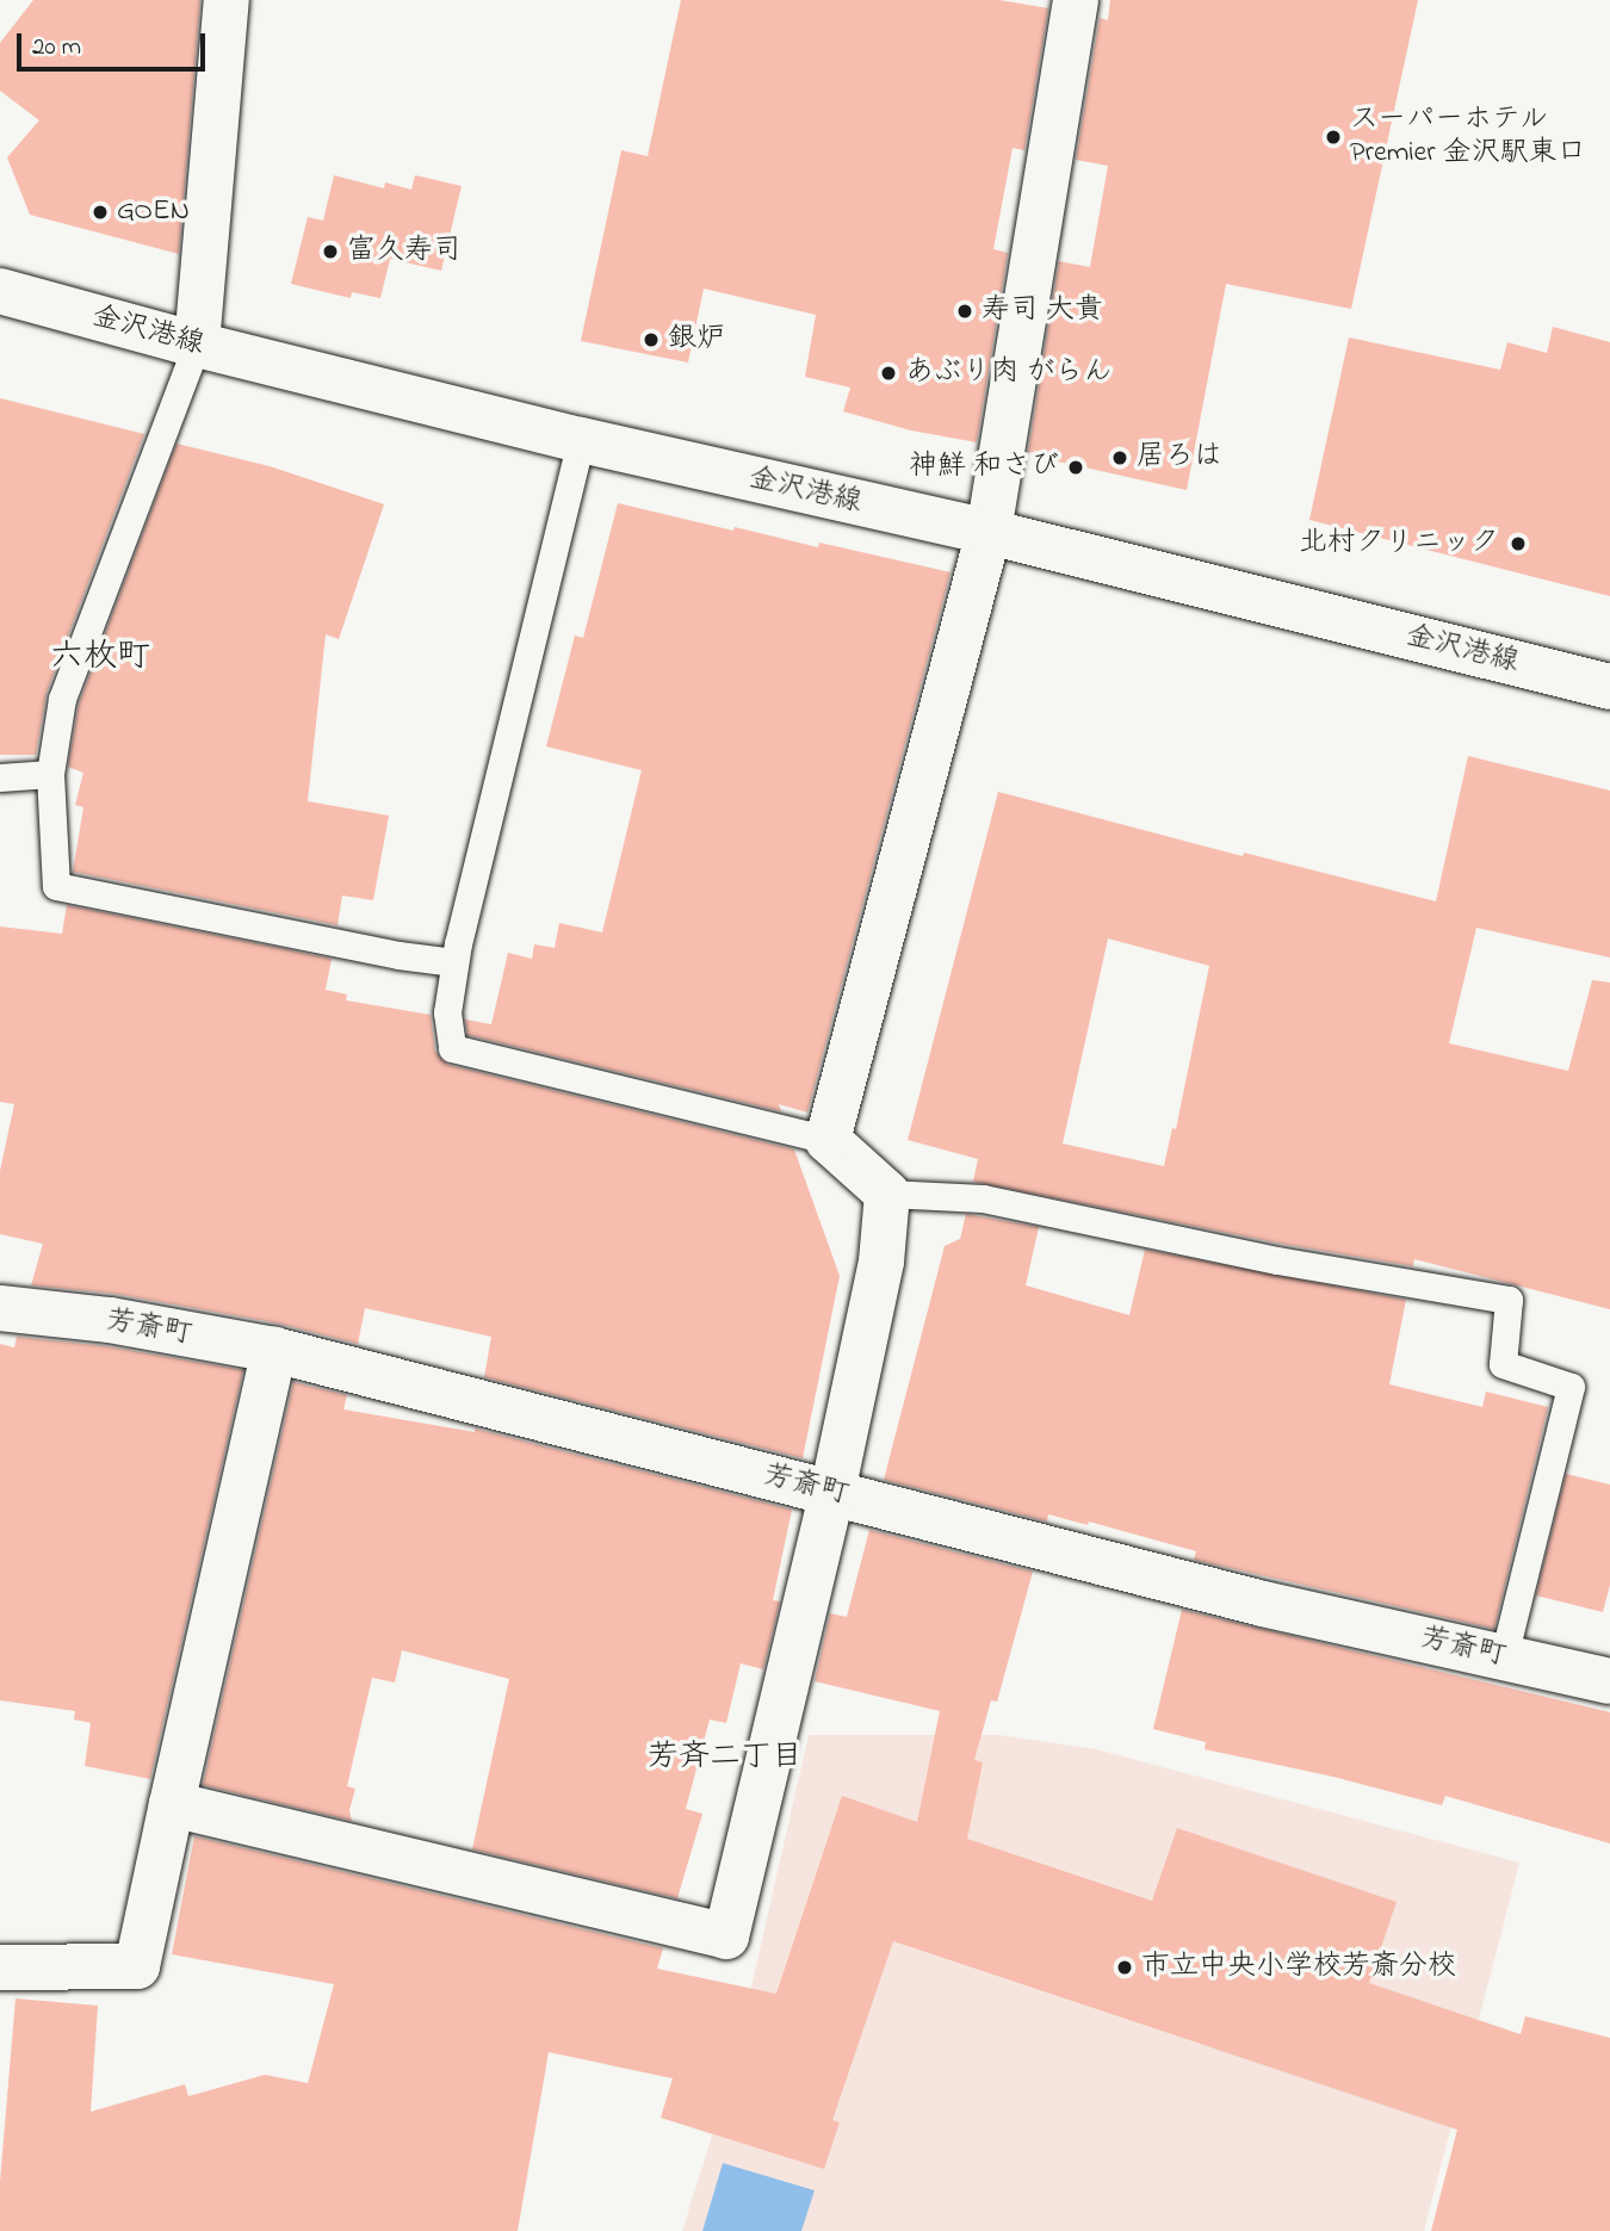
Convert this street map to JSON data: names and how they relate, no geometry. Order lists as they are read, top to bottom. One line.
{"streets":{"street":["金沢港線","芳斎町"]},"districts":["六枚町","芳斉二丁目"],"places":["スーパーホテル Premier 金沢駅東口","GOEN","富久寿司","寿司 大貴","銀炉","あぶり肉 がらん","居ろは","神鮮 和さび","北村クリニック","市立中央小学校芳斎分校"],"scale_bar":"20 m"}
